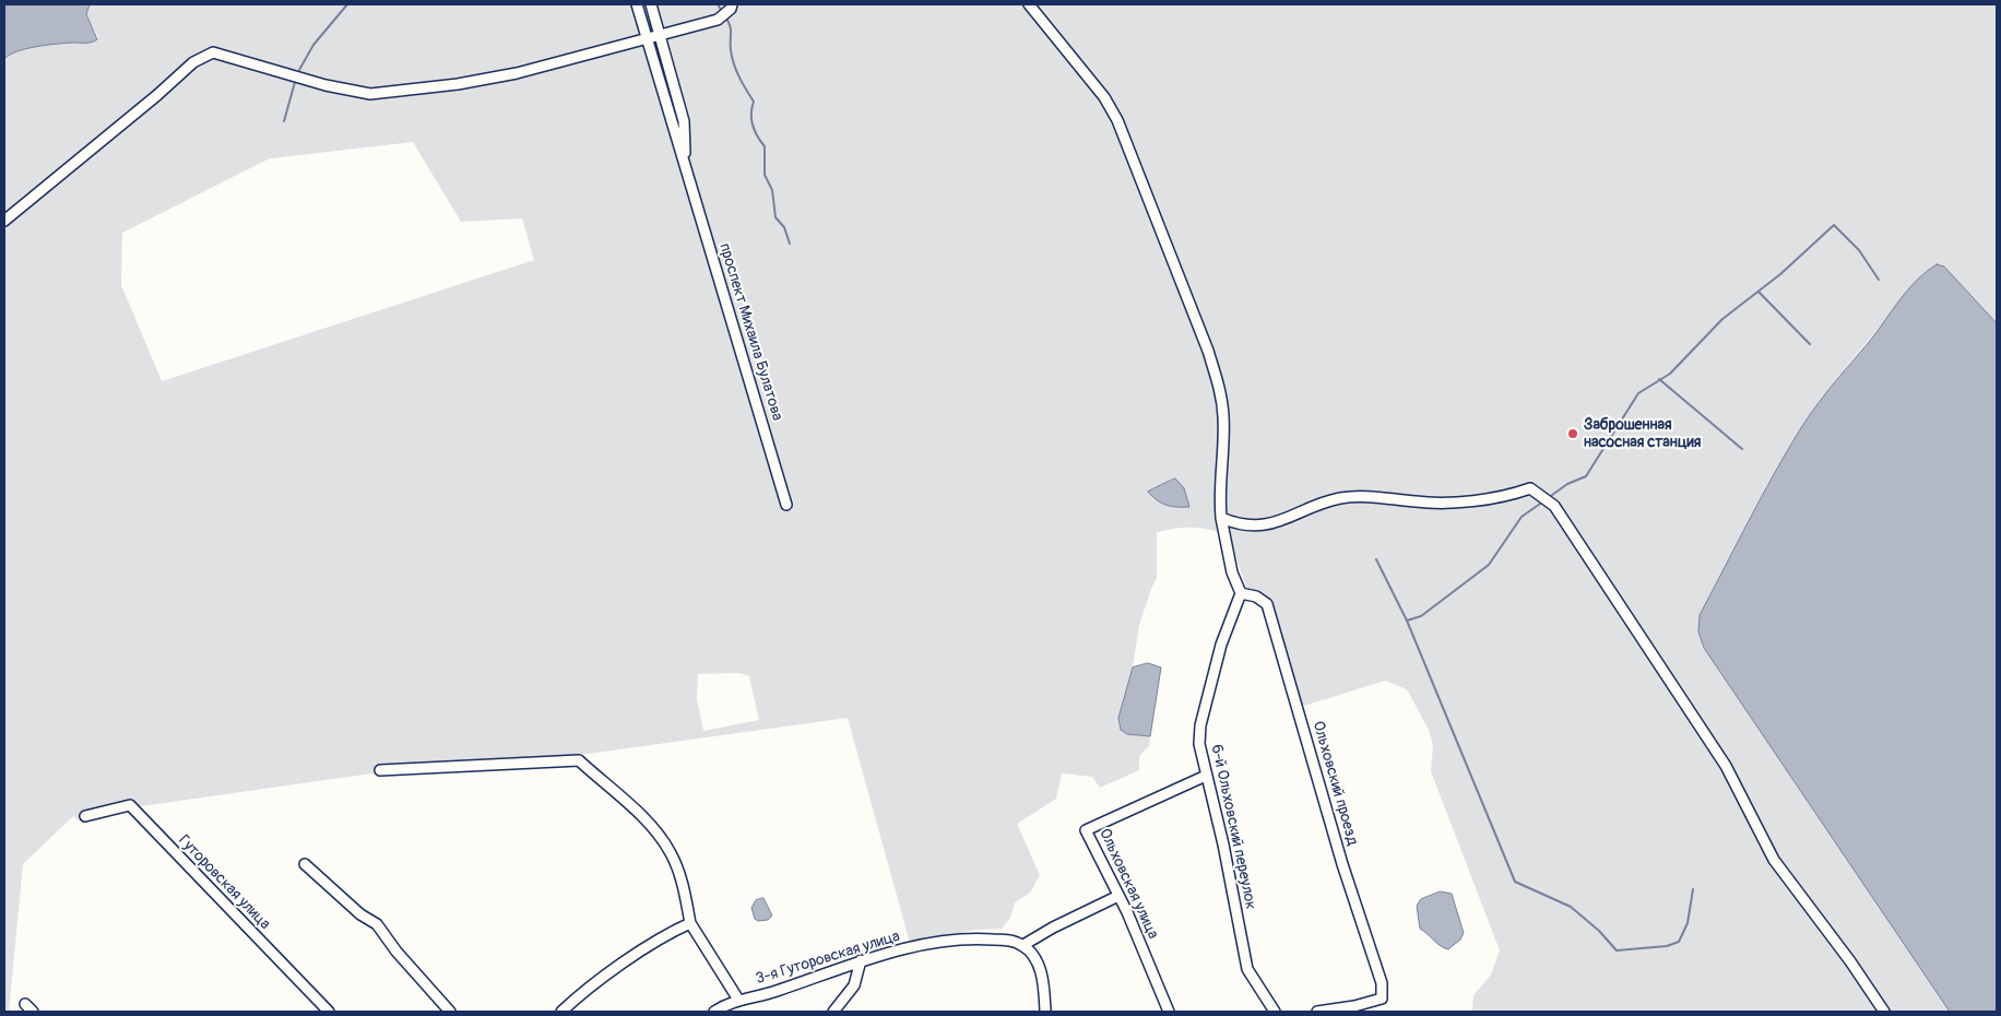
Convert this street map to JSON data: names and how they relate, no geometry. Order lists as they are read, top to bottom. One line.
{"streets":{"street":["проспект Михаила Булатова","Ольховский проезд","6-й Ольховский переулок","Гуторовская улица","Ольховская улица","3-я Гуторовская улица"]},"crossings":[["Ольховский проезд","6-й Ольховский переулок"],["6-й Ольховский переулок","Ольховская улица"]],"places":["Заброшенная насосная станция"]}
